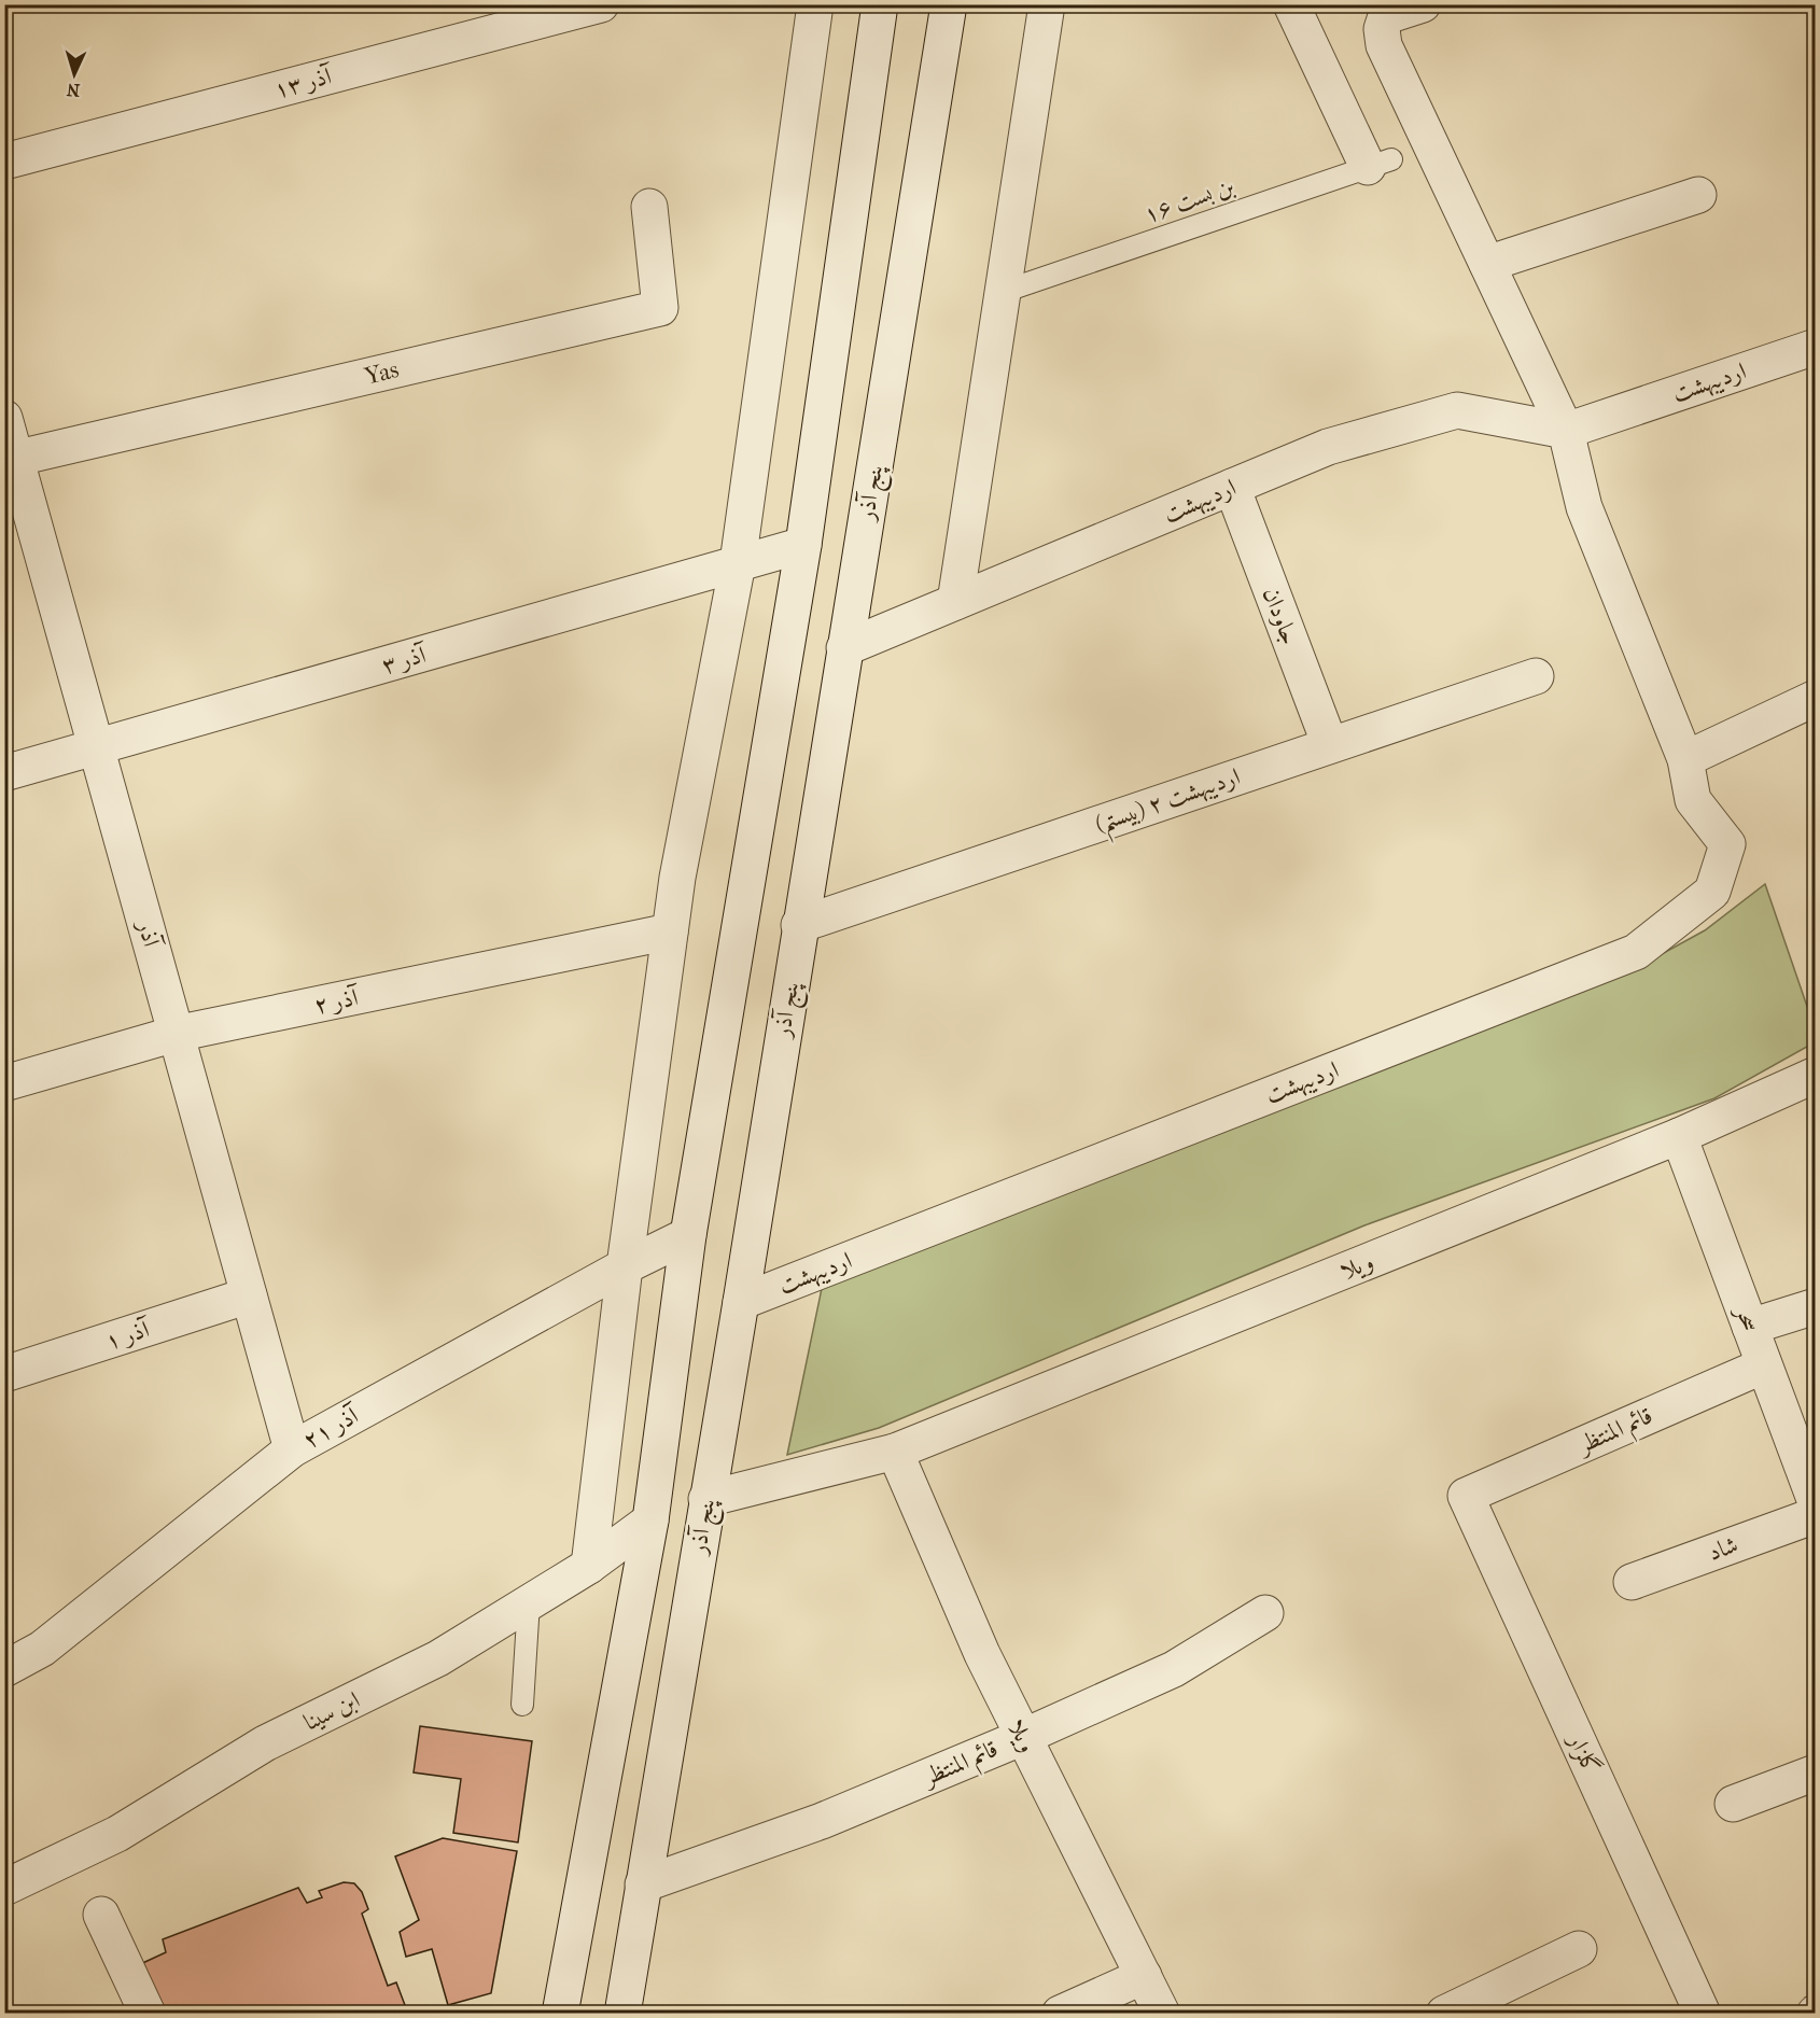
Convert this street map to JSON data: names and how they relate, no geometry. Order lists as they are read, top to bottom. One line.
{"streets":{"street":["۱۳ آذر","Yas","اردیبهشت","پنج آذر","جاودان","آذر ۳","اردیبهشت ۲ (بیستم)","آذر","آذر ۲","ویلا","سحر","آذر ۱","آذر ۲۱","قائم المنتظر","شاد","ابن سینا","گلزار"],"lane":["بن بست ۱۶"]},"crossings":[["Yas","آذر"],["اردیبهشت","پنج آذر"],["اردیبهشت","جاودان"],["پنج آذر","اردیبهشت ۲ (بیستم)"],["پنج آذر","ویلا"],["پنج آذر","قائم المنتظر"],["جاودان","اردیبهشت ۲ (بیستم)"],["آذر ۳","آذر"],["آذر","آذر ۲"],["آذر","آذر ۱"],["آذر","آذر ۲۱"],["ویلا","سحر"],["ویلا","قائم المنتظر"],["سحر","قائم المنتظر"],["قائم المنتظر","گلزار"]],"north":"bottom"}
